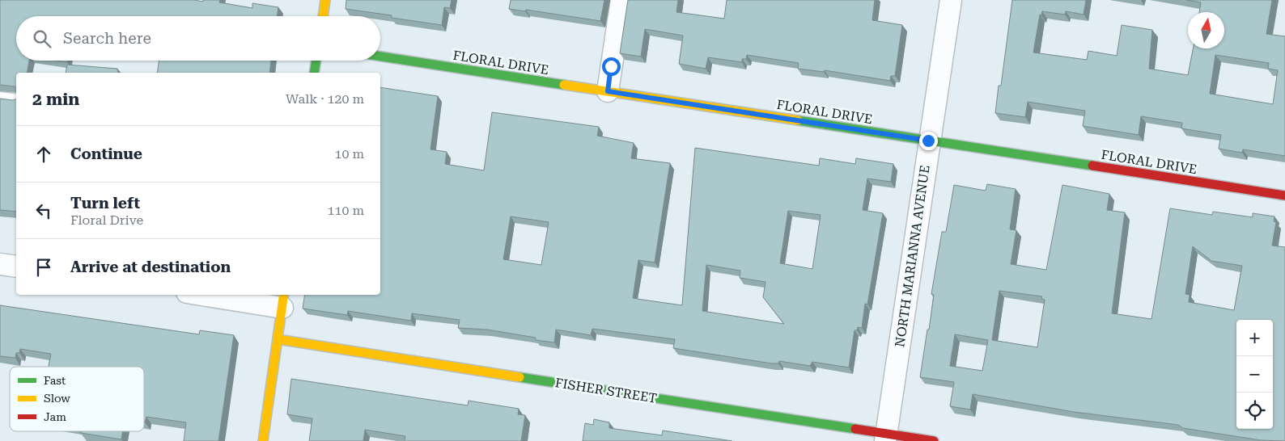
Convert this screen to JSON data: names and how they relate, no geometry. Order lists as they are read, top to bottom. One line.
{"streets":{"street":["FLORAL DRIVE","NORTH MARIANNA AVENUE","FISHER STREET"]},"crossings":[["FLORAL DRIVE","NORTH MARIANNA AVENUE"],["NORTH MARIANNA AVENUE","FISHER STREET"]],"legend":["Fast","Slow","Jam"],"north":"top","page":{"search":"Search here","heading":["2 min","Walk · 120 m"],"list":[["Continue","10 m"],["Turn left","Floral Drive","110 m"],"Arrive at destination"],"map_buttons":["+","−"]}}
